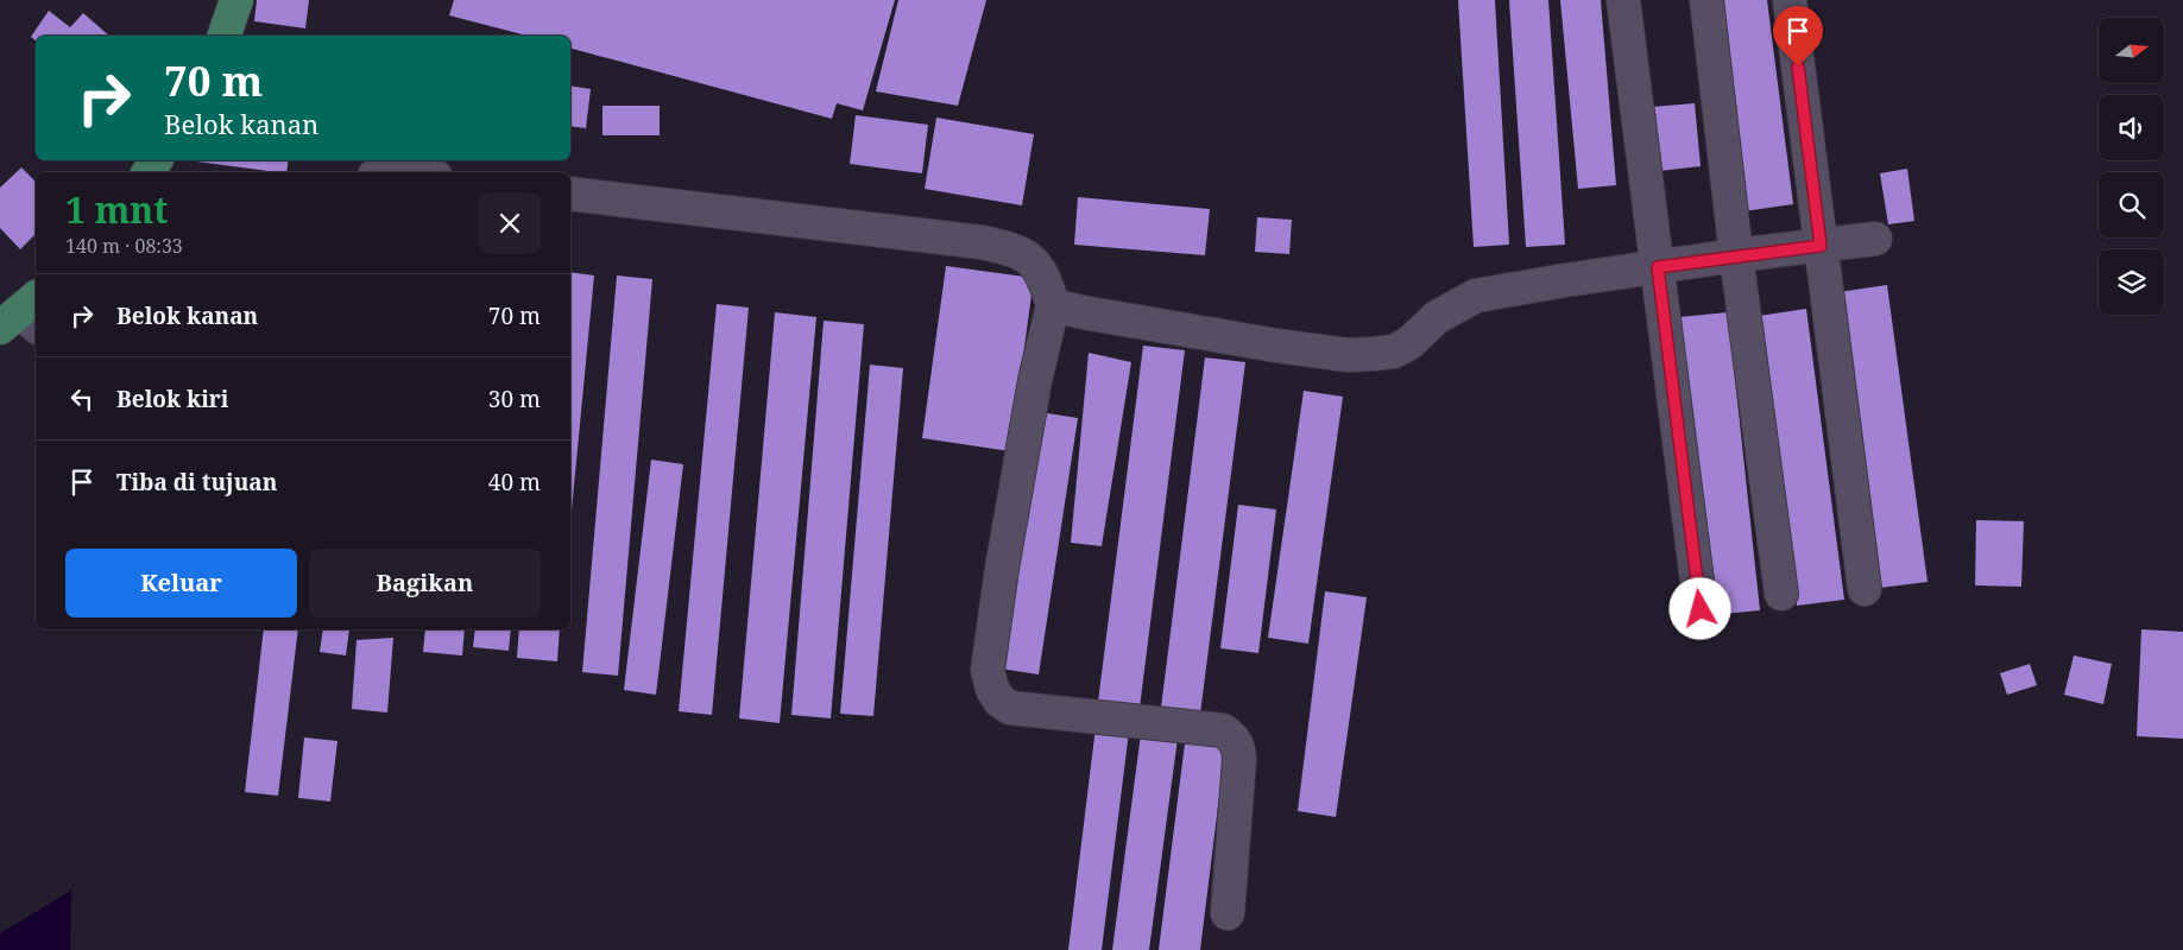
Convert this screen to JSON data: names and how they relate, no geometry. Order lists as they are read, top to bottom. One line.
{"north":"right","page":{"turn":["70 m","Belok kanan"],"heading":["1 mnt","140 m · 08:33"],"list":[{"name":"Belok kanan","value":"70 m"},{"name":"Belok kiri","value":"30 m"},{"name":"Tiba di tujuan","value":"40 m"}],"buttons":["Keluar","Bagikan"]}}
